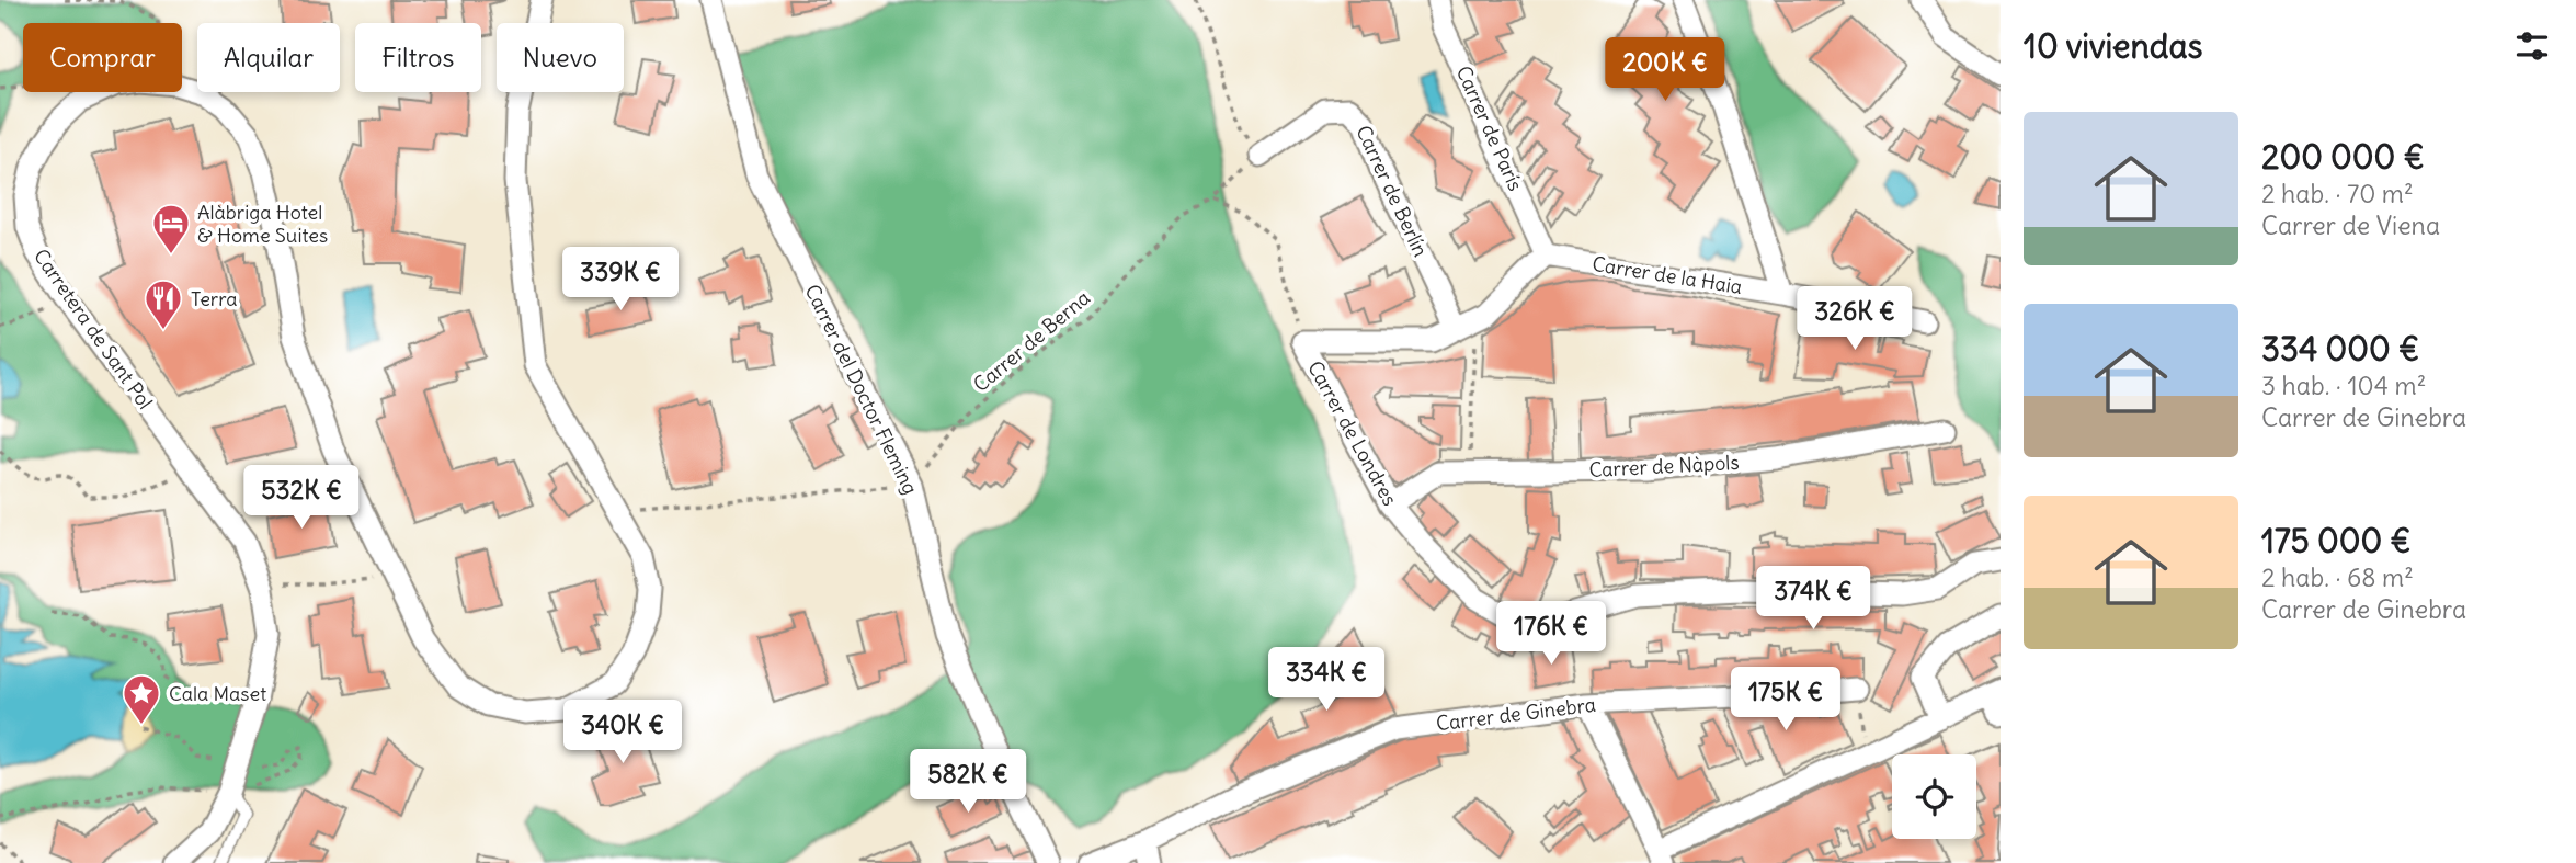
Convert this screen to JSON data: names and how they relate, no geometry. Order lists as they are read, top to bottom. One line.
{"streets":{"street":["Carrer de París","Carrer de Berlín","Carrer de la Haia","Carretera de Sant Pol","Carrer del Doctor Fleming","Carrer de Londres","Carrer de Nàpols","Carrer de Ginebra"],"path":["Carrer de Berna"]},"crossings":[["Carrer de París","Carrer de la Haia"],["Carrer de Berlín","Carrer de Londres"],["Carrer de Berna","Carrer del Doctor Fleming"],["Carrer de Londres","Carrer de Nàpols"]],"places":{"hotel":["Alàbriga Hotel & Home Suites"],"restaurant":["Terra"],"place":["Cala Maset"]},"page":{"heading":"10 viviendas","chip":["Comprar","Alquilar","Filtros","Nuevo"],"price":["200K €","339K €","326K €","532K €","374K €","176K €","334K €","175K €","340K €","582K €"],"list":[{"name":"200 000 €","note":"2 hab. · 70 m² · Carrer de Viena"},{"name":"334 000 €","note":"3 hab. · 104 m² · Carrer de Ginebra"},{"name":"175 000 €","note":"2 hab. · 68 m² · Carrer de Ginebra"}]}}
